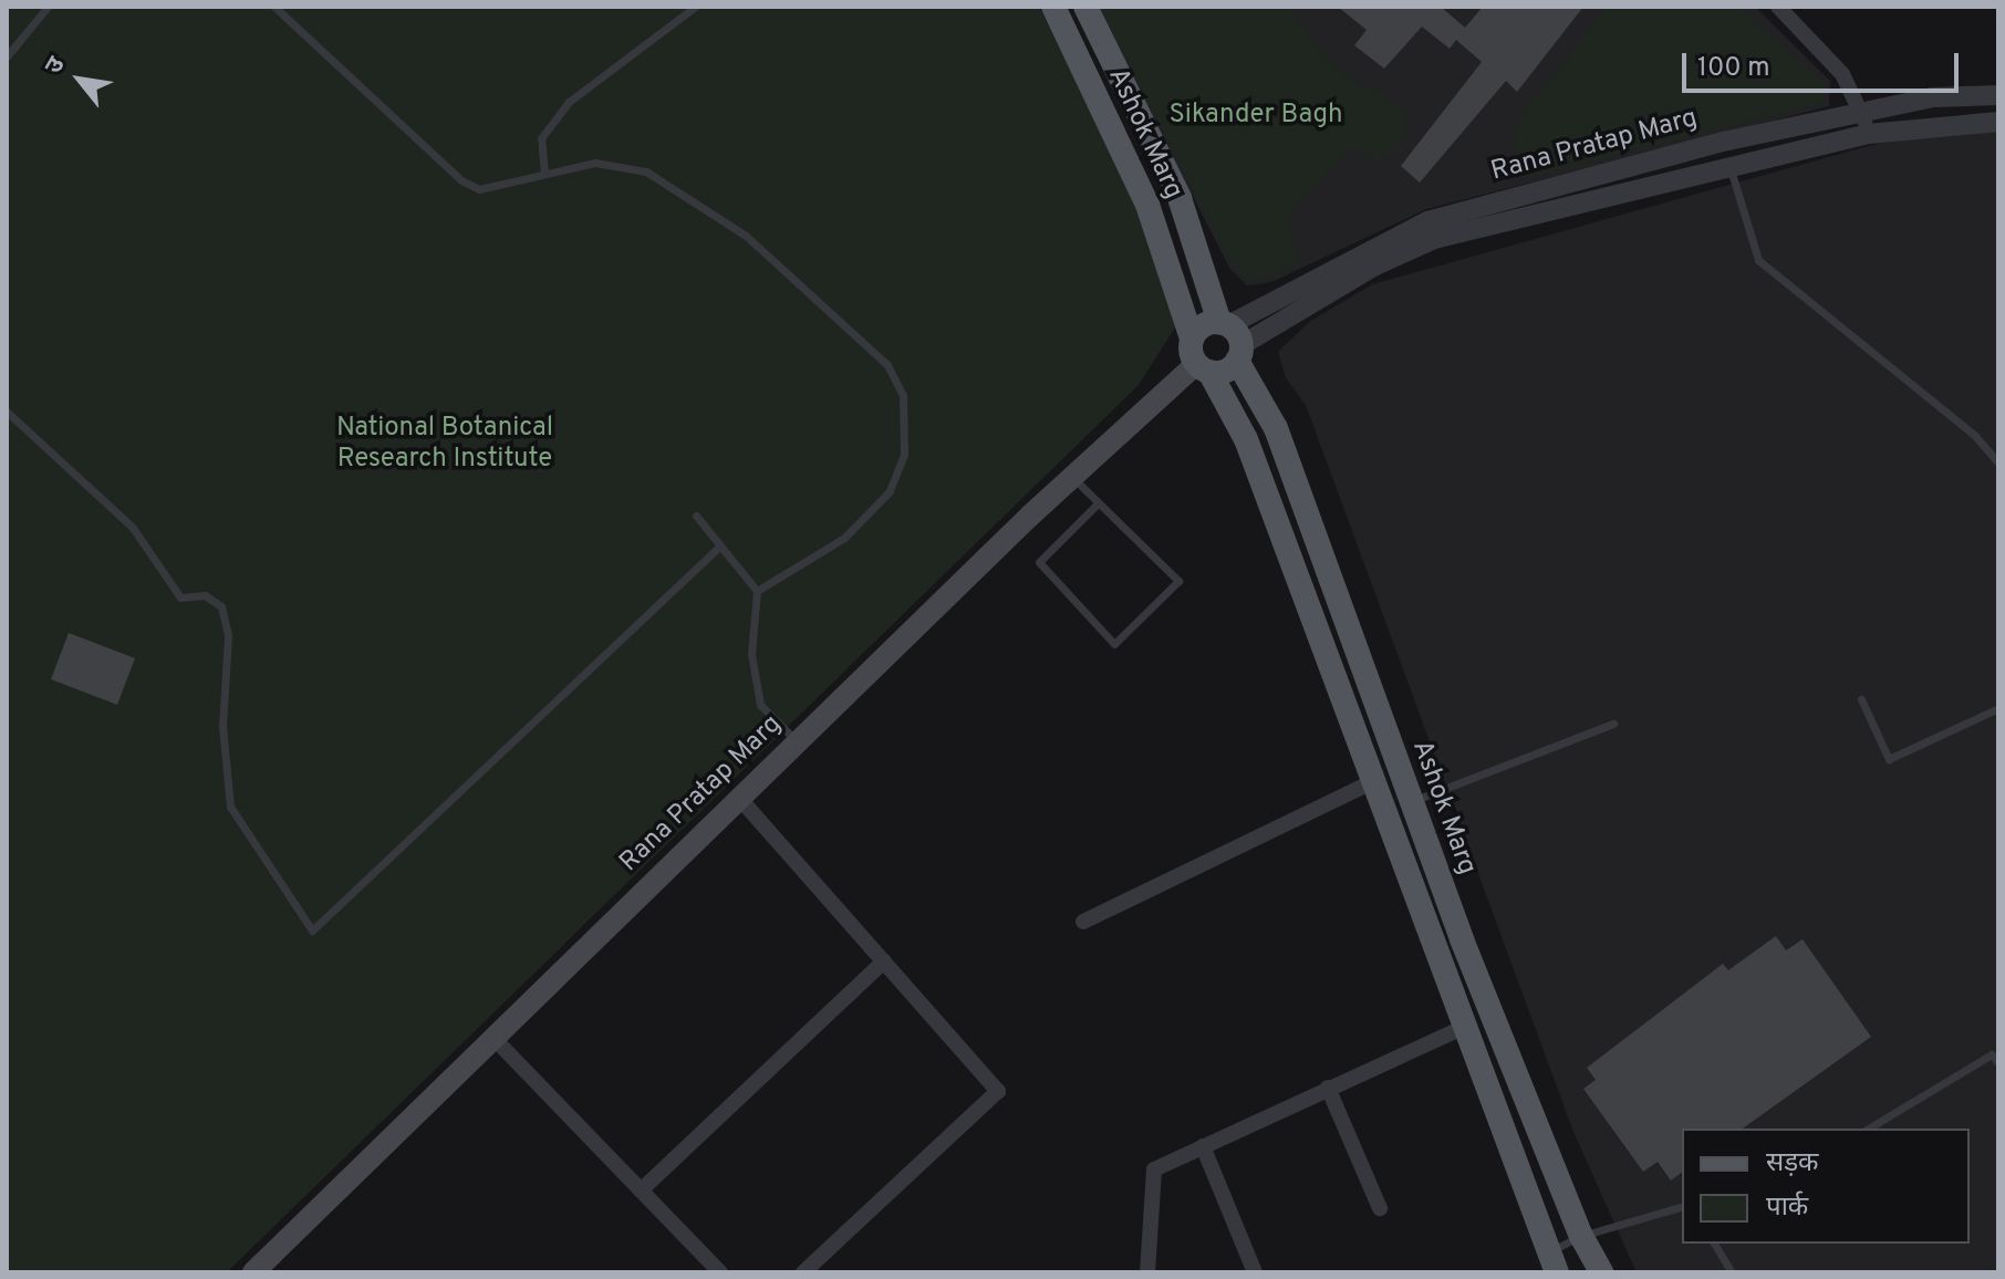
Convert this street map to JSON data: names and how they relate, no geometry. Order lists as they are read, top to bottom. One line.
{"streets":{"main road":["Ashok Marg","Rana Pratap Marg"]},"crossings":[["Ashok Marg","Rana Pratap Marg"]],"parks":["Sikander Bagh","National Botanical Research Institute"],"legend":["सड़क","पार्क"],"scale_bar":"100 m","north":"top left"}
